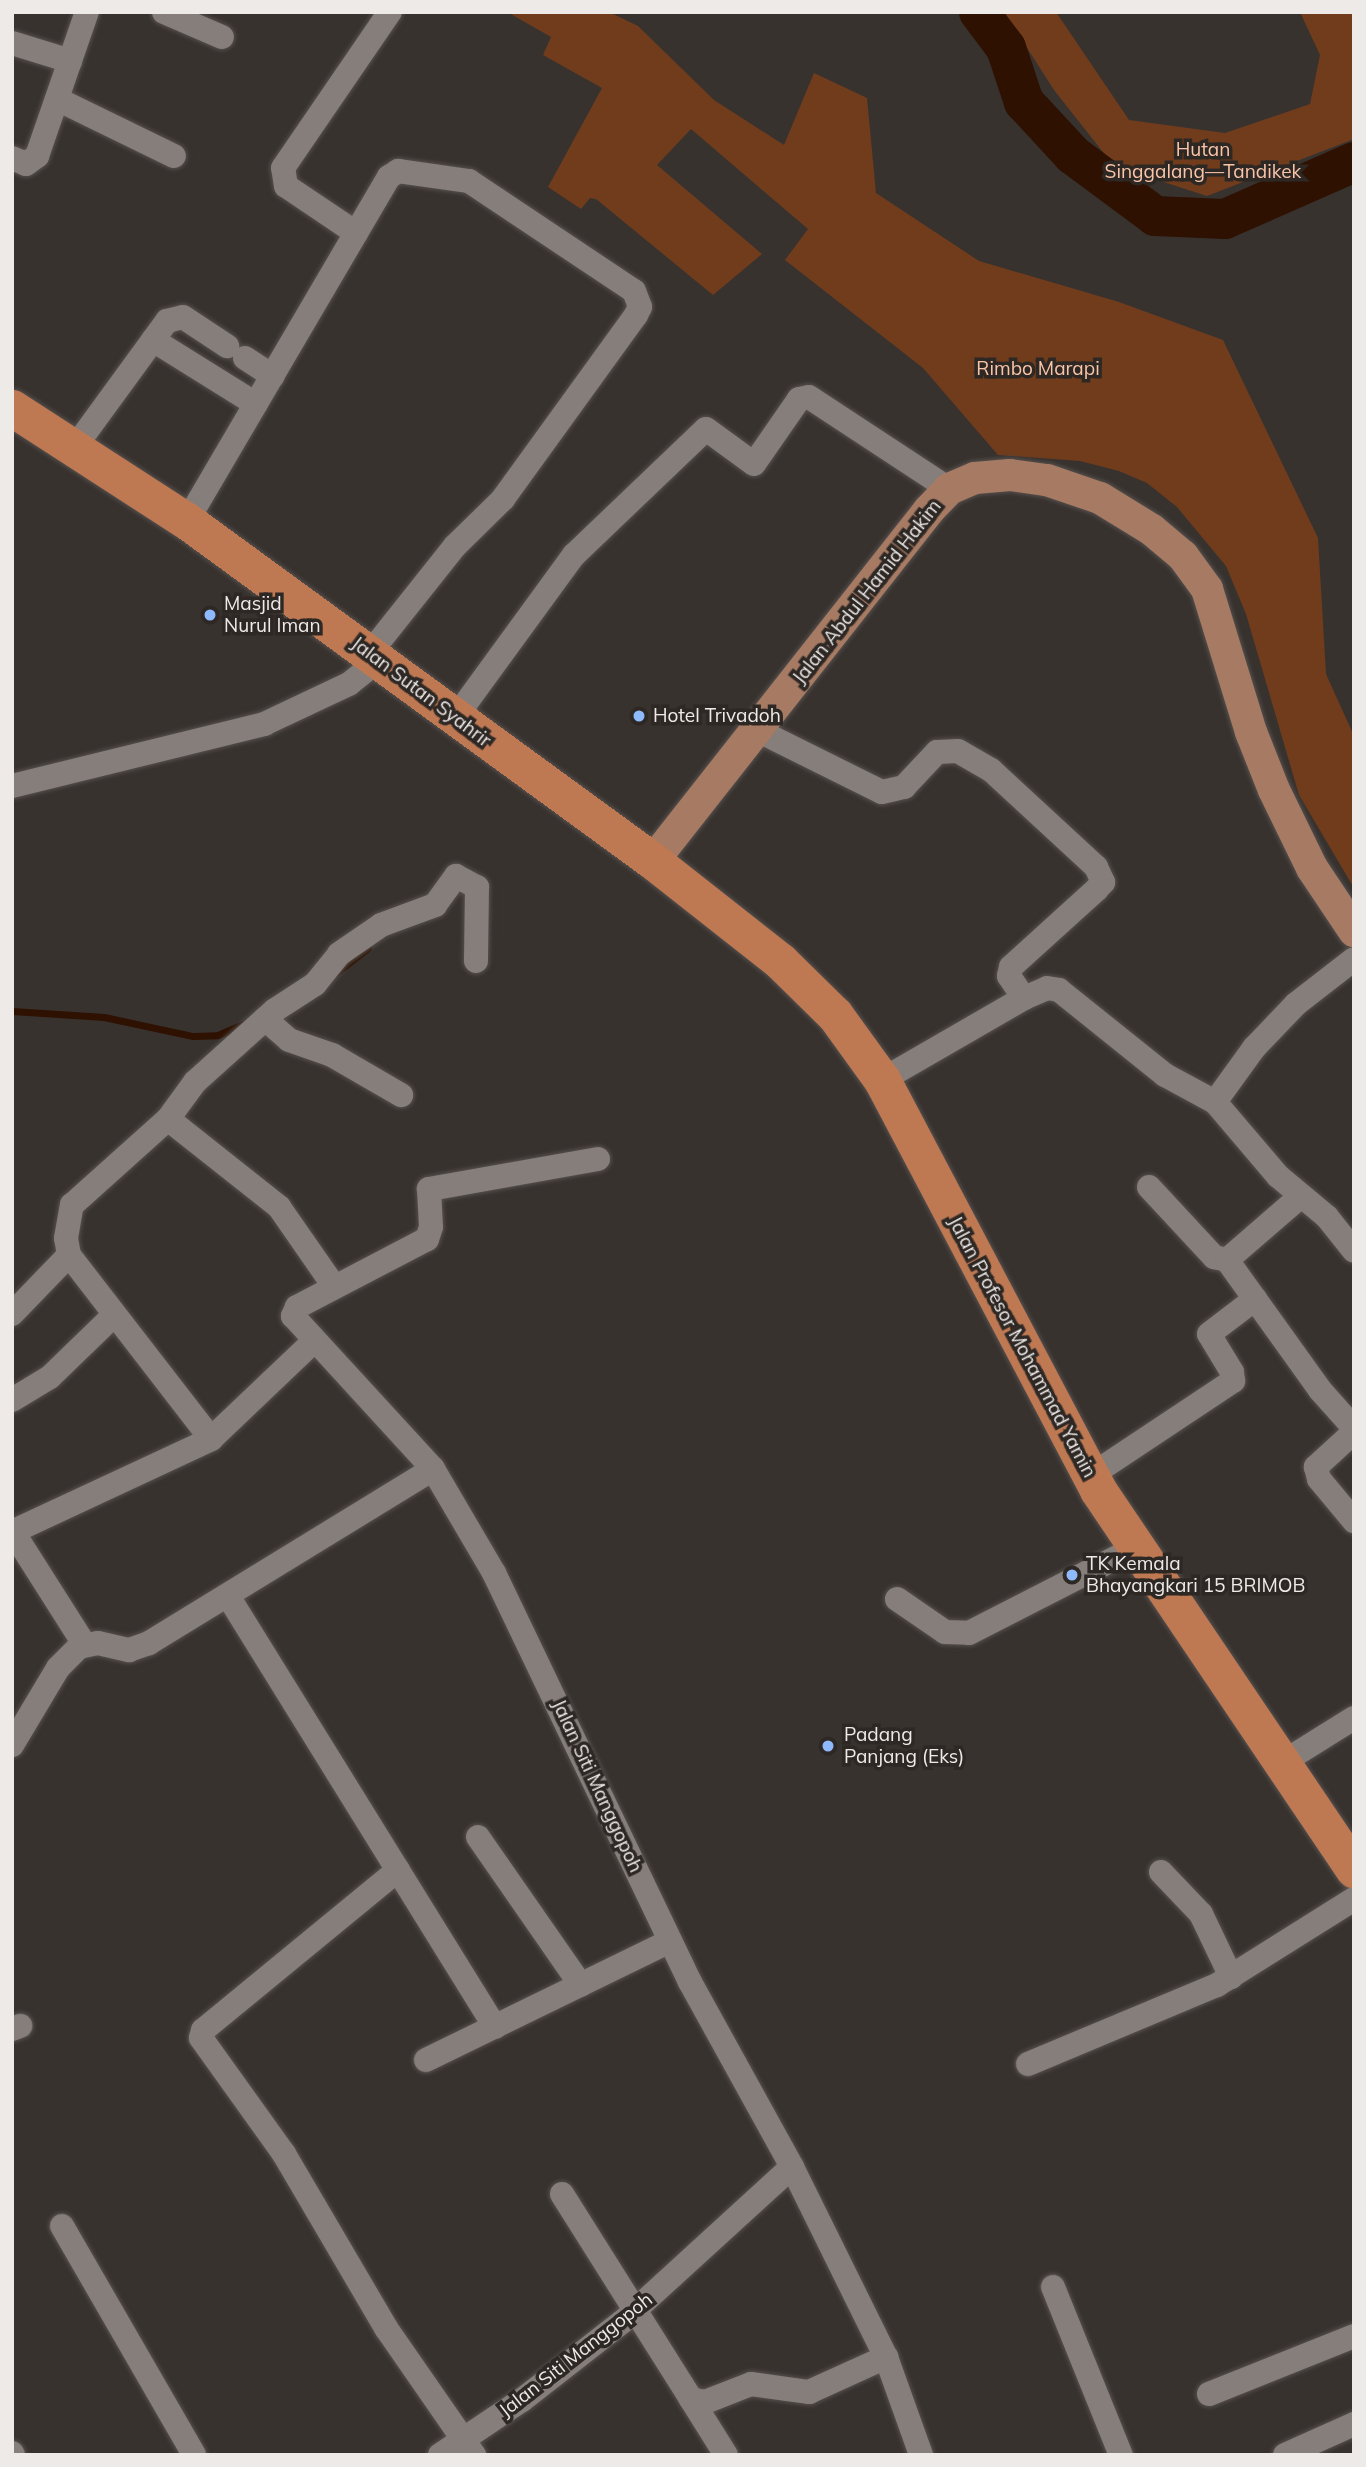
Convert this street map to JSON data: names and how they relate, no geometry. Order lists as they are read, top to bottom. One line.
{"streets":{"highway":["Jalan Sutan Syahrir","Jalan Profesor Mohammad Yamin"],"main road":["Jalan Abdul Hamid Hakim"],"street":["Jalan Siti Manggopoh"]},"crossings":[["Jalan Abdul Hamid Hakim","Jalan Sutan Syahrir"],["Jalan Abdul Hamid Hakim","Jalan Profesor Mohammad Yamin"],["Jalan Sutan Syahrir","Jalan Profesor Mohammad Yamin"]],"parks":["Hutan Singgalang—Tandikek","Rimbo Marapi"],"places":["Masjid Nurul Iman","Hotel Trivadoh","TK Kemala Bhayangkari 15 BRIMOB","Padang Panjang (Eks)"]}
